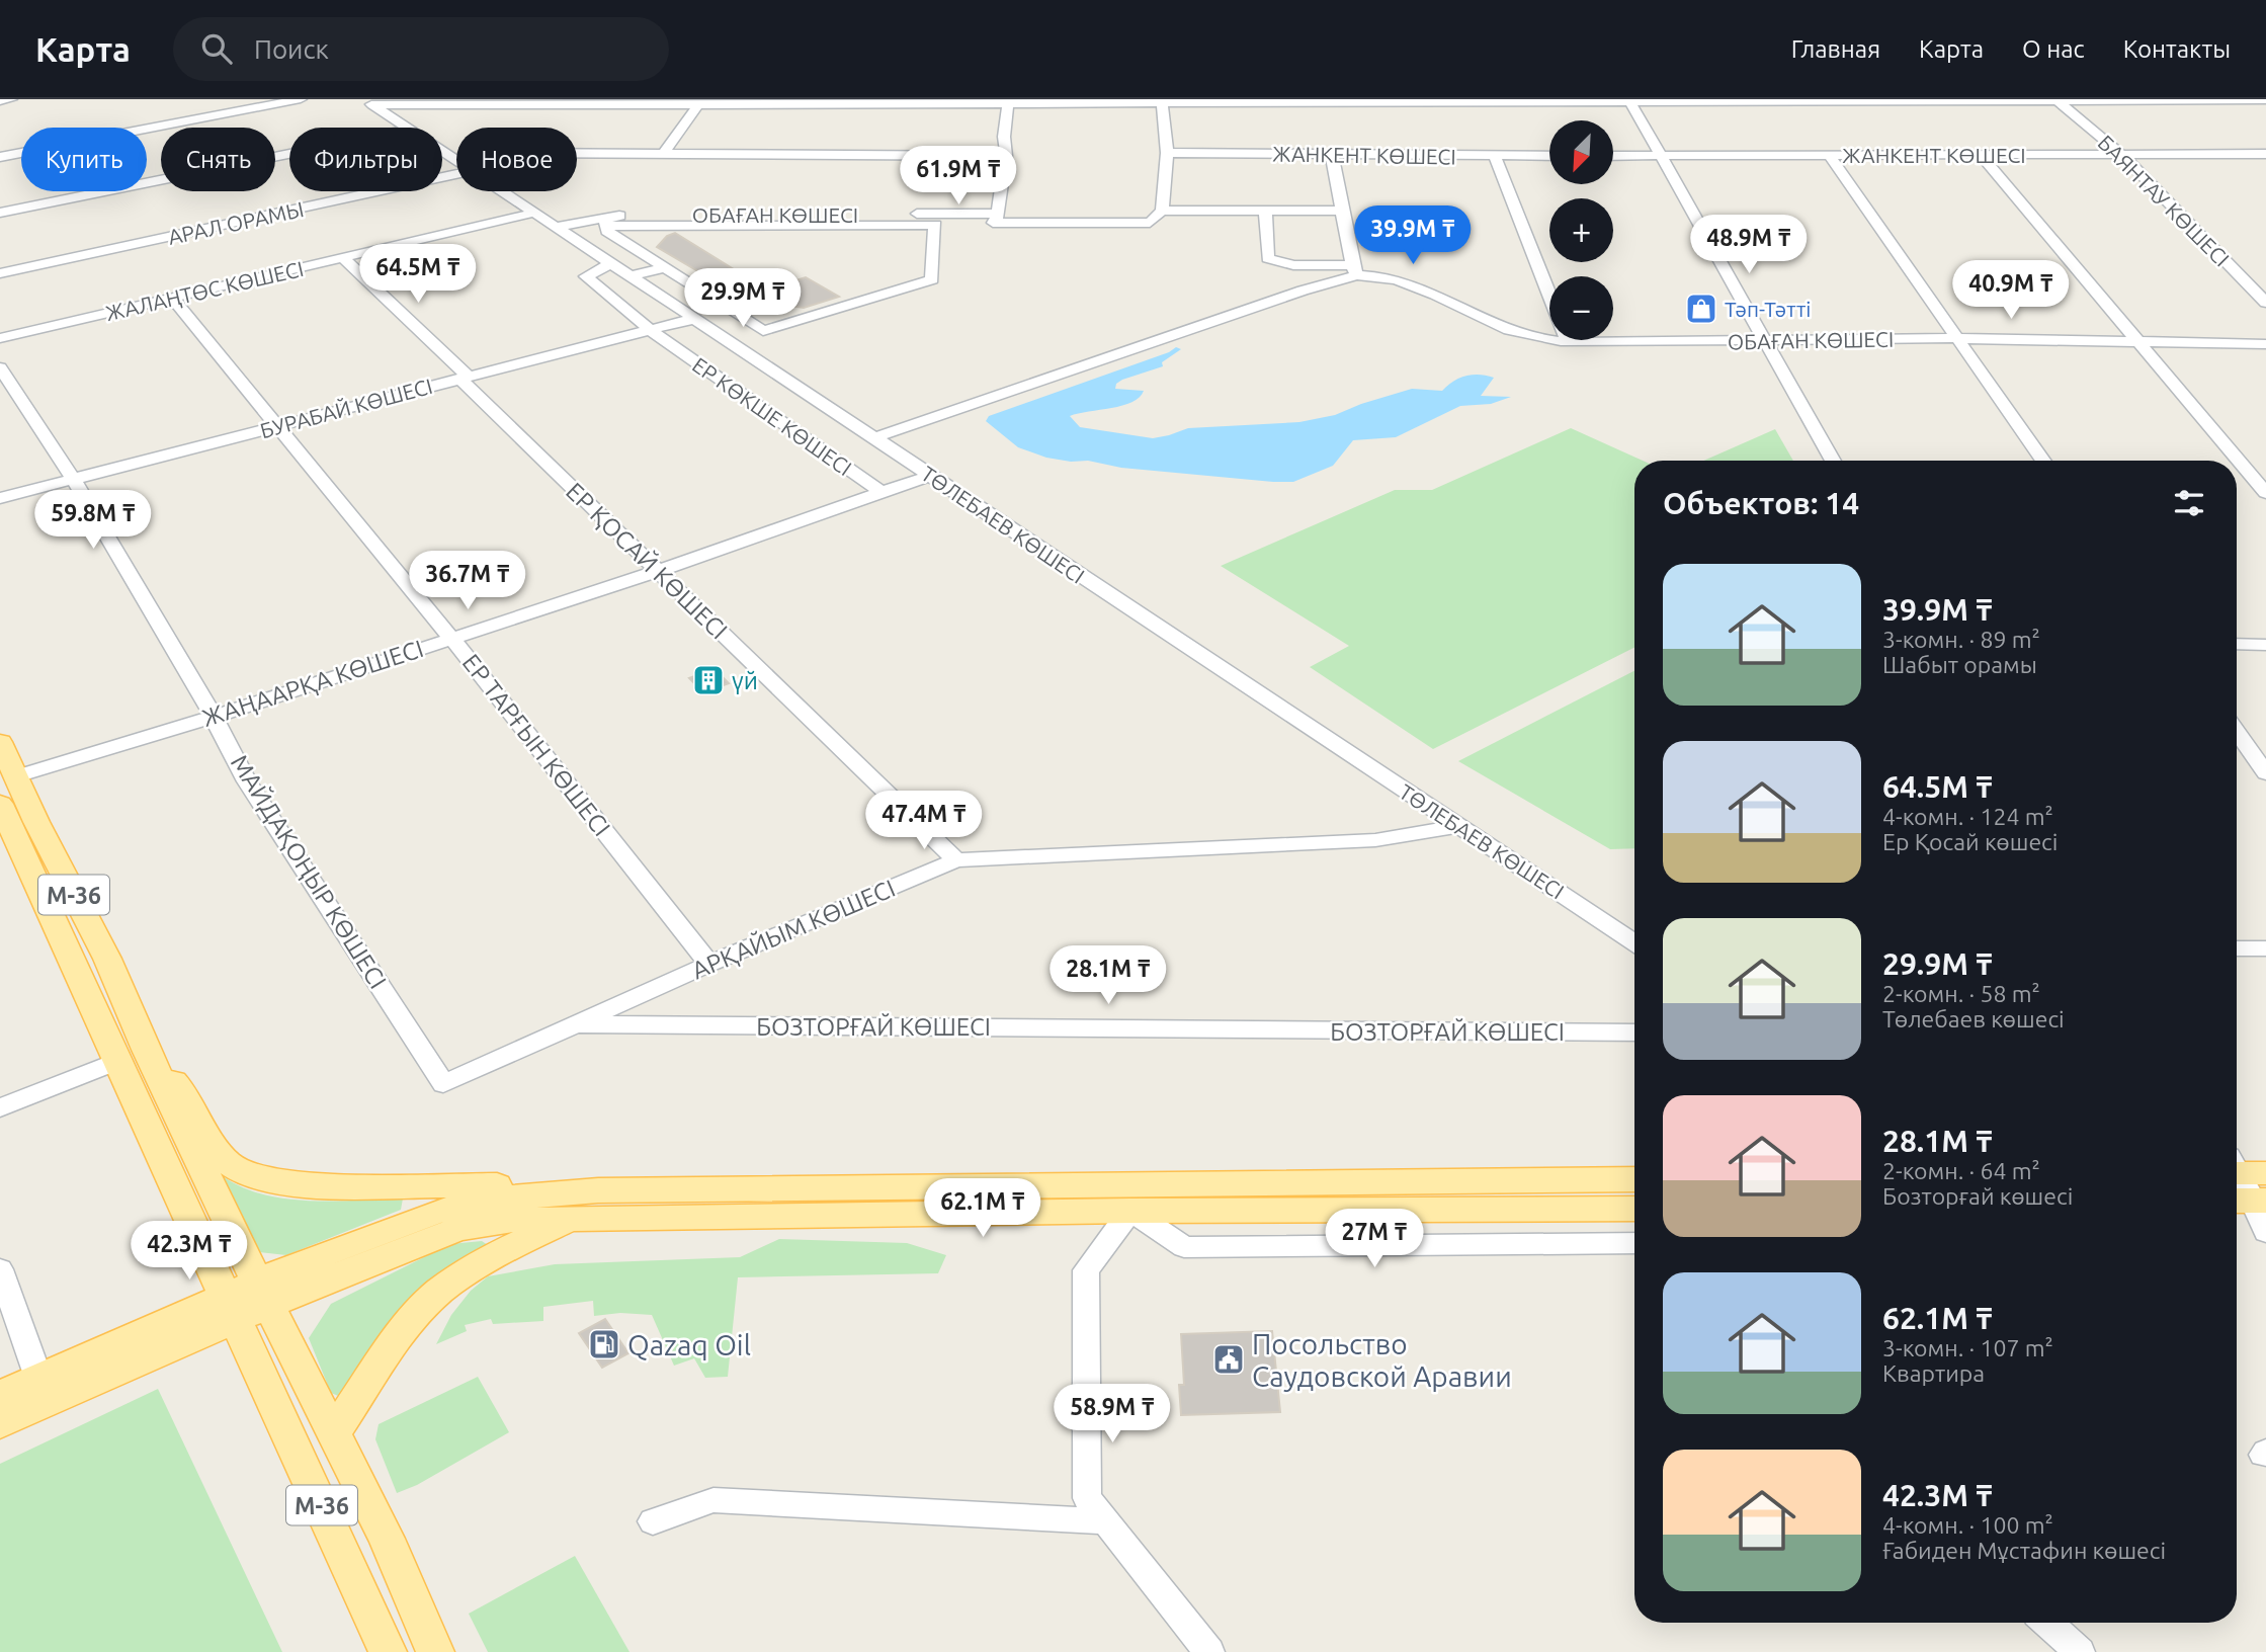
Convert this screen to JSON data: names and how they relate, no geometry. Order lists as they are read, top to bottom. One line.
{"streets":{"main road":["M-36"],"street":["ЖАНКЕНТ КӨШЕСІ","БАЯНТАУ КӨШЕСІ","ОБАҒАН КӨШЕСІ","АРАЛ ОРАМЫ","ЖАЛАҢТӨС КӨШЕСІ","БУРАБАЙ КӨШЕСІ","ЕР КӨКШЕ КӨШЕСІ","ТӨЛЕБАЕВ КӨШЕСІ","ЕР ҚОСАЙ КӨШЕСІ","ЖАҢААРҚА КӨШЕСІ","ЕР ТАРҒЫН КӨШЕСІ","МАЙДАҚОҢЫР КӨШЕСІ","АРҚАЙЫМ КӨШЕСІ","БОЗТОРҒАЙ КӨШЕСІ"]},"crossings":[["ЖАНКЕНТ КӨШЕСІ","БАЯНТАУ КӨШЕСІ"],["ЖАЛАҢТӨС КӨШЕСІ","ТӨЛЕБАЕВ КӨШЕСІ"],["ЖАЛАҢТӨС КӨШЕСІ","ЕР ҚОСАЙ КӨШЕСІ"],["ЖАЛАҢТӨС КӨШЕСІ","ЕР ТАРҒЫН КӨШЕСІ"],["БУРАБАЙ КӨШЕСІ","ЕР КӨКШЕ КӨШЕСІ"],["БУРАБАЙ КӨШЕСІ","ТӨЛЕБАЕВ КӨШЕСІ"],["БУРАБАЙ КӨШЕСІ","ЕР ҚОСАЙ КӨШЕСІ"],["БУРАБАЙ КӨШЕСІ","ЕР ТАРҒЫН КӨШЕСІ"],["БУРАБАЙ КӨШЕСІ","МАЙДАҚОҢЫР КӨШЕСІ"],["ЕР КӨКШЕ КӨШЕСІ","ТӨЛЕБАЕВ КӨШЕСІ"],["ЕР КӨКШЕ КӨШЕСІ","ЖАҢААРҚА КӨШЕСІ"],["ТӨЛЕБАЕВ КӨШЕСІ","ЖАҢААРҚА КӨШЕСІ"],["ТӨЛЕБАЕВ КӨШЕСІ","АРҚАЙЫМ КӨШЕСІ"],["ЕР ҚОСАЙ КӨШЕСІ","ЖАҢААРҚА КӨШЕСІ"],["ЕР ҚОСАЙ КӨШЕСІ","АРҚАЙЫМ КӨШЕСІ"],["ЖАҢААРҚА КӨШЕСІ","ЕР ТАРҒЫН КӨШЕСІ"],["ЖАҢААРҚА КӨШЕСІ","МАЙДАҚОҢЫР КӨШЕСІ"],["ЖАҢААРҚА КӨШЕСІ","M-36"],["ЕР ТАРҒЫН КӨШЕСІ","АРҚАЙЫМ КӨШЕСІ"],["МАЙДАҚОҢЫР КӨШЕСІ","АРҚАЙЫМ КӨШЕСІ"],["АРҚАЙЫМ КӨШЕСІ","БОЗТОРҒАЙ КӨШЕСІ"]],"places":{"shop":["Тәп-Тәтті"],"building":["үй"],"fuel station":["Qazaq Oil"],"public building":["Посольство Саудовской Аравии"]},"north":"bottom left","page":{"header":"Карта","search":"Поиск","nav":["Главная","Карта","О нас","Контакты"],"map_buttons":["+","−"],"chip":["Купить","Снять","Фильтры","Новое"],"price":["61.9M ₸","39.9M ₸","48.9M ₸","64.5M ₸","40.9M ₸","29.9M ₸","59.8M ₸","36.7M ₸","47.4M ₸","28.1M ₸","62.1M ₸","27M ₸","42.3M ₸","58.9M ₸"],"heading":"Объектов: 14","list":[{"name":"39.9M ₸","note":"3-комн. · 89 m² · Шабыт орамы"},{"name":"64.5M ₸","note":"4-комн. · 124 m² · Ер Қосай көшесі"},{"name":"29.9M ₸","note":"2-комн. · 58 m² · Төлебаев көшесі"},{"name":"28.1M ₸","note":"2-комн. · 64 m² · Бозторғай көшесі"},{"name":"62.1M ₸","note":"3-комн. · 107 m² · Квартира"},{"name":"42.3M ₸","note":"4-комн. · 100 m² · Ғабиден Мұстафин көшесі"}]}}
